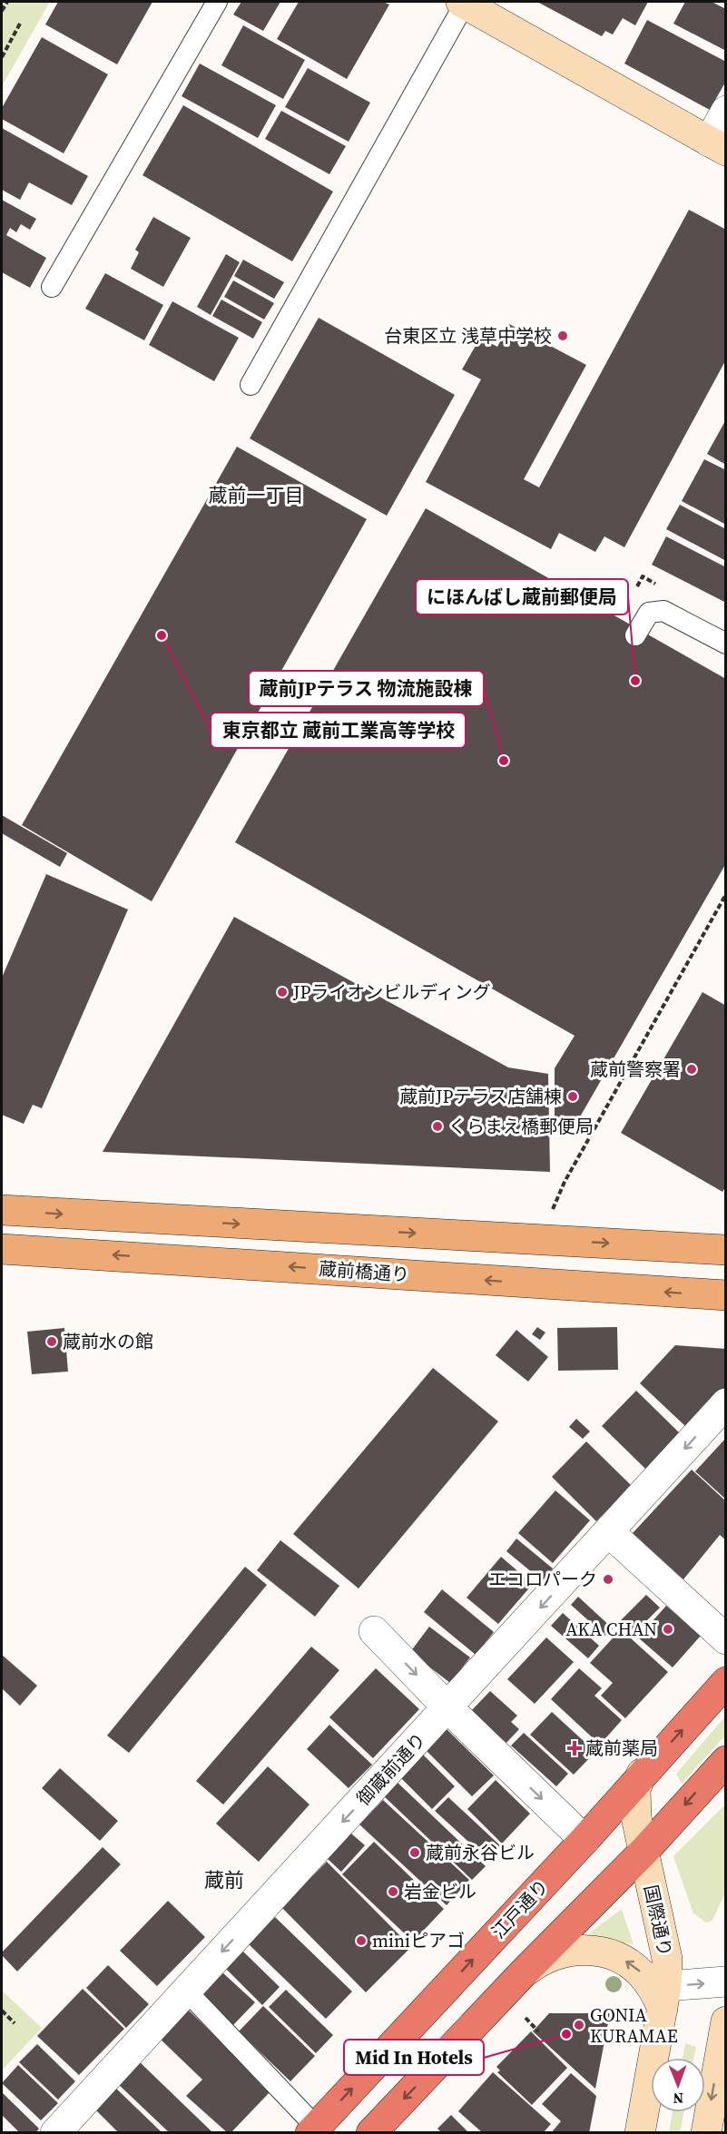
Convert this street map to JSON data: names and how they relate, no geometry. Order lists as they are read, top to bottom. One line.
{"streets":{"highway":["江戸通り"],"main road":["蔵前橋通り","国際通り"],"street":["御蔵前通り"]},"crossings":[["江戸通り","国際通り"]],"one_way":["御蔵前通り"],"districts":["蔵前一丁目","蔵前"],"places":{"other":["台東区立 浅草中学校","東京都立 蔵前工業高等学校","にほんばし蔵前郵便局","蔵前JPテラス 物流施設棟","JPライオンビルディング","蔵前警察署","蔵前JPテラス店舗棟","くらまえ橋郵便局","蔵前水の館","エコロパーク","AKA CHAN","蔵前永谷ビル","岩金ビル","miniピアゴ","GONIA KURAMAE","Mid In Hotels"],"health":["蔵前薬局"]},"north":"bottom"}
